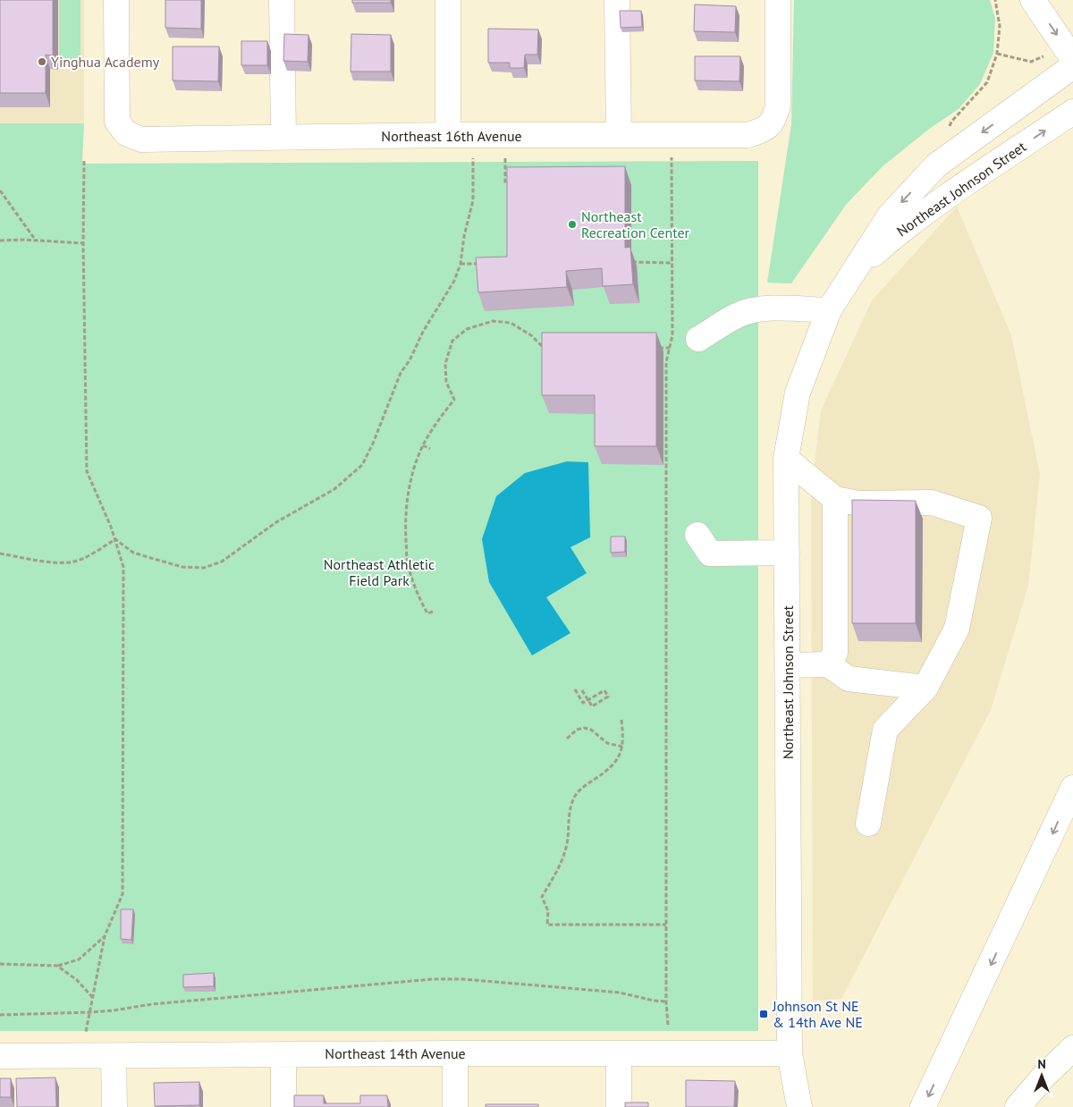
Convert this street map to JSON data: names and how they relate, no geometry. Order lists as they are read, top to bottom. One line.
{"streets":{"main road":["Northeast 16th Avenue","Northeast Johnson Street","Northeast 14th Avenue"]},"crossings":[["Northeast Johnson Street","Northeast 14th Avenue"]],"parks":["Northeast Athletic Field Park"],"places":{"other":["Yinghua Academy","Northeast Recreation Center"],"transit":["Johnson St NE & 14th Ave NE"]},"north":"top"}
